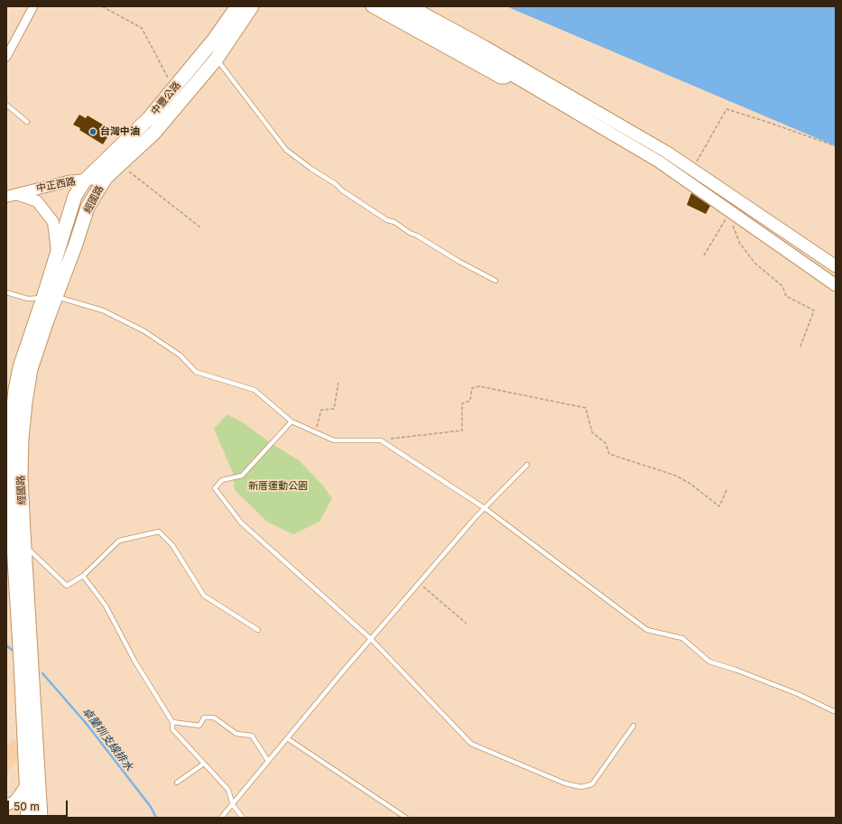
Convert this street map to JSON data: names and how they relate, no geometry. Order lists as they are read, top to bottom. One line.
{"streets":{"main road":["中豐公路","經國路"],"street":["中正西路"]},"crossings":[["中豐公路","中正西路"],["中豐公路","經國路"],["中正西路","經國路"]],"water":["卓蘭圳支線排水"],"parks":["新厝運動公園"],"places":["台灣中油"],"scale_bar":"50 m"}
